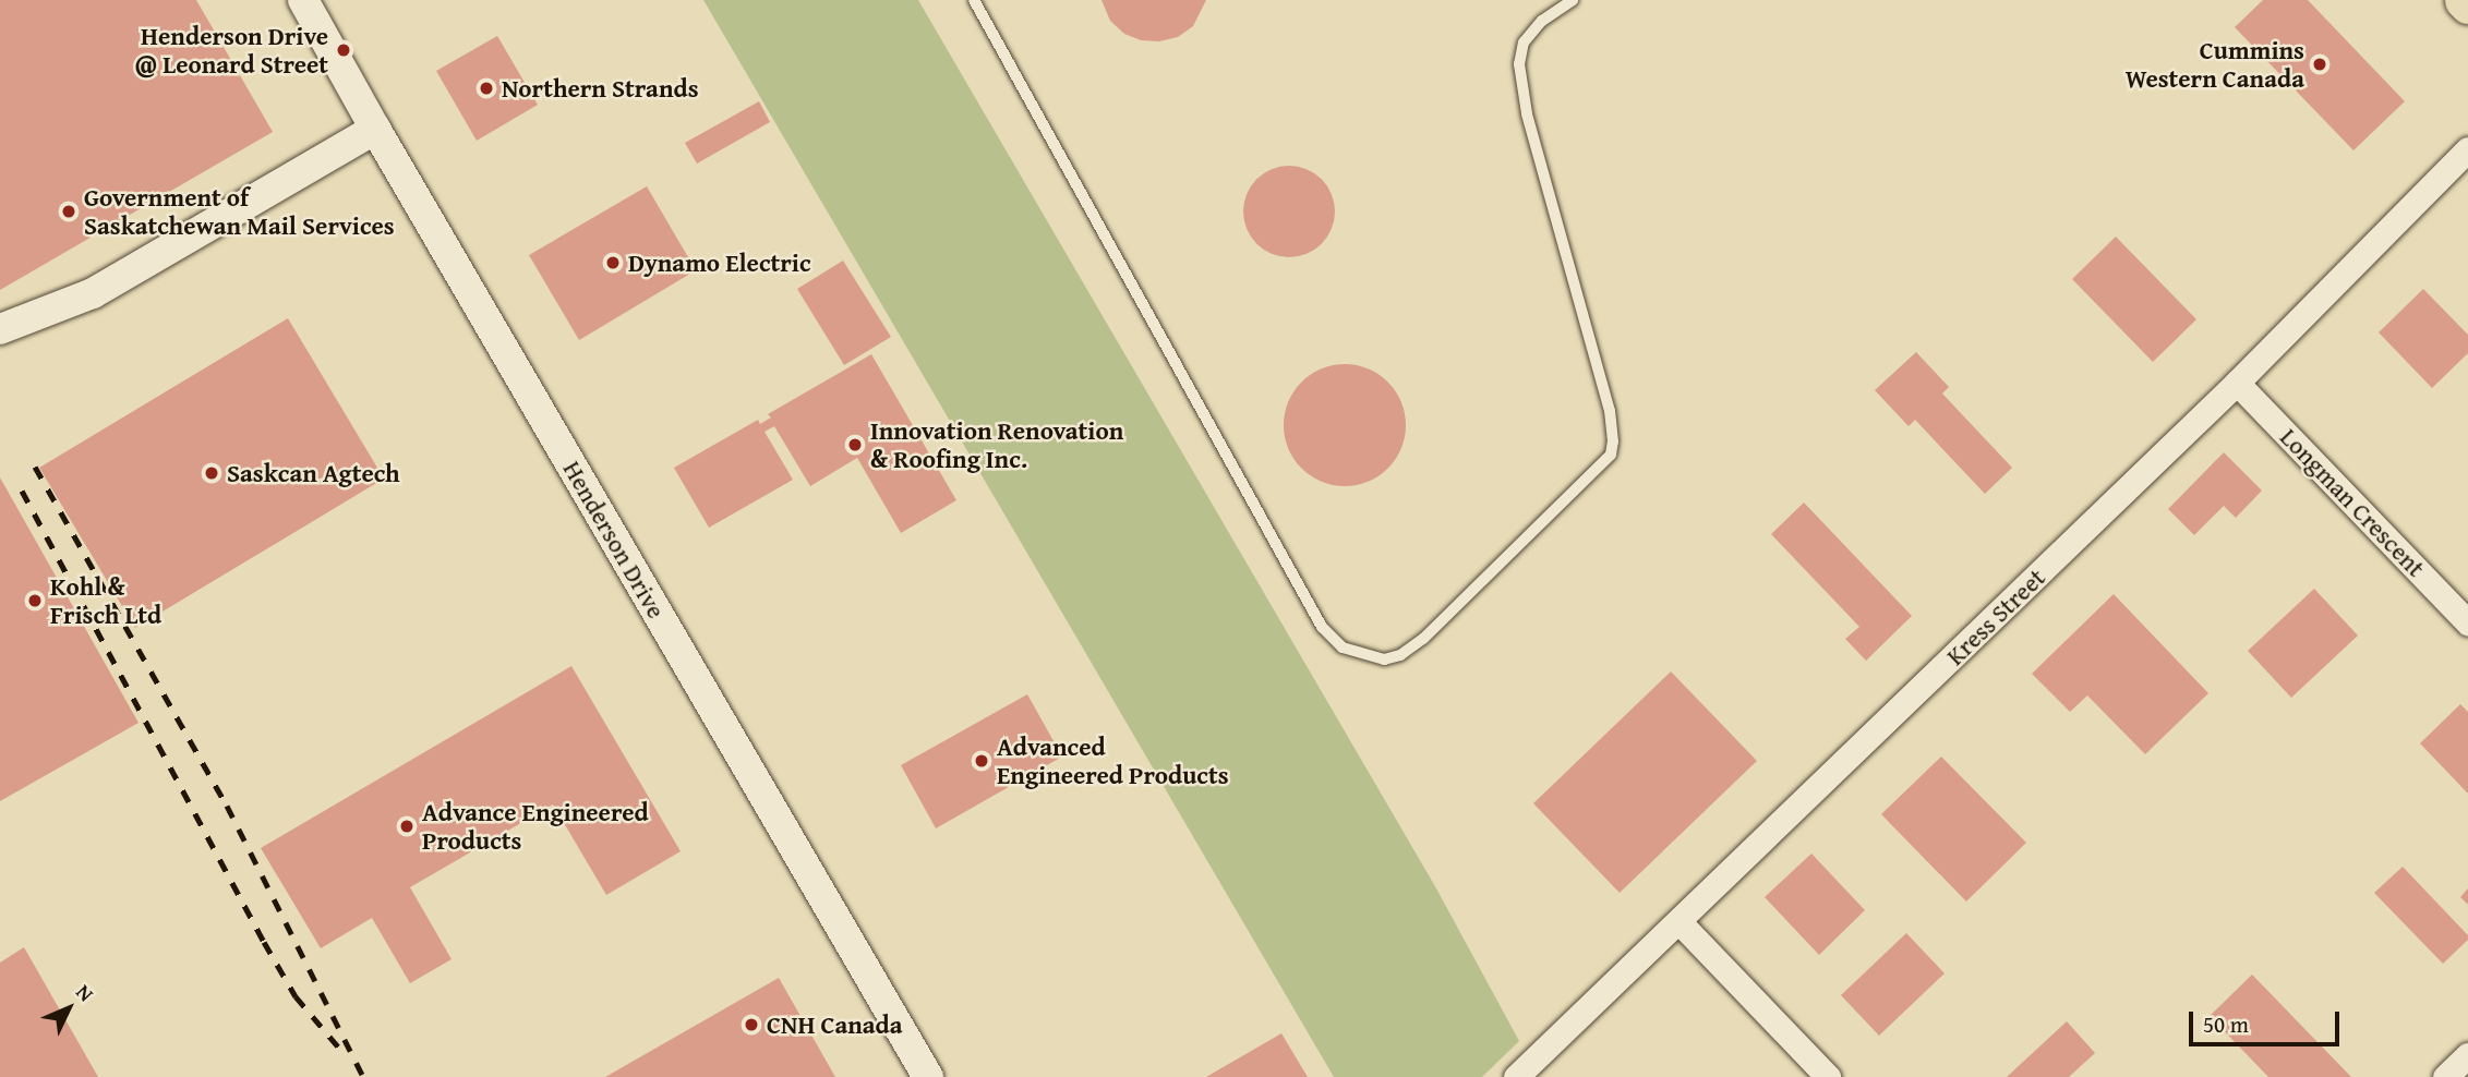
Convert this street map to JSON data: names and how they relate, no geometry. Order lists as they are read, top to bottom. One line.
{"streets":{"street":["Longman Crescent","Henderson Drive","Kress Street"]},"crossings":[["Longman Crescent","Kress Street"]],"places":["Henderson Drive @ Leonard Street","Cummins Western Canada","Northern Strands","Government of Saskatchewan Mail Services","Dynamo Electric","Innovation Renovation & Roofing Inc.","Saskcan Agtech","Kohl & Frisch Ltd","Advanced Engineered Products","Advance Engineered Products","CNH Canada"],"scale_bar":"50 m","north":"top right"}
